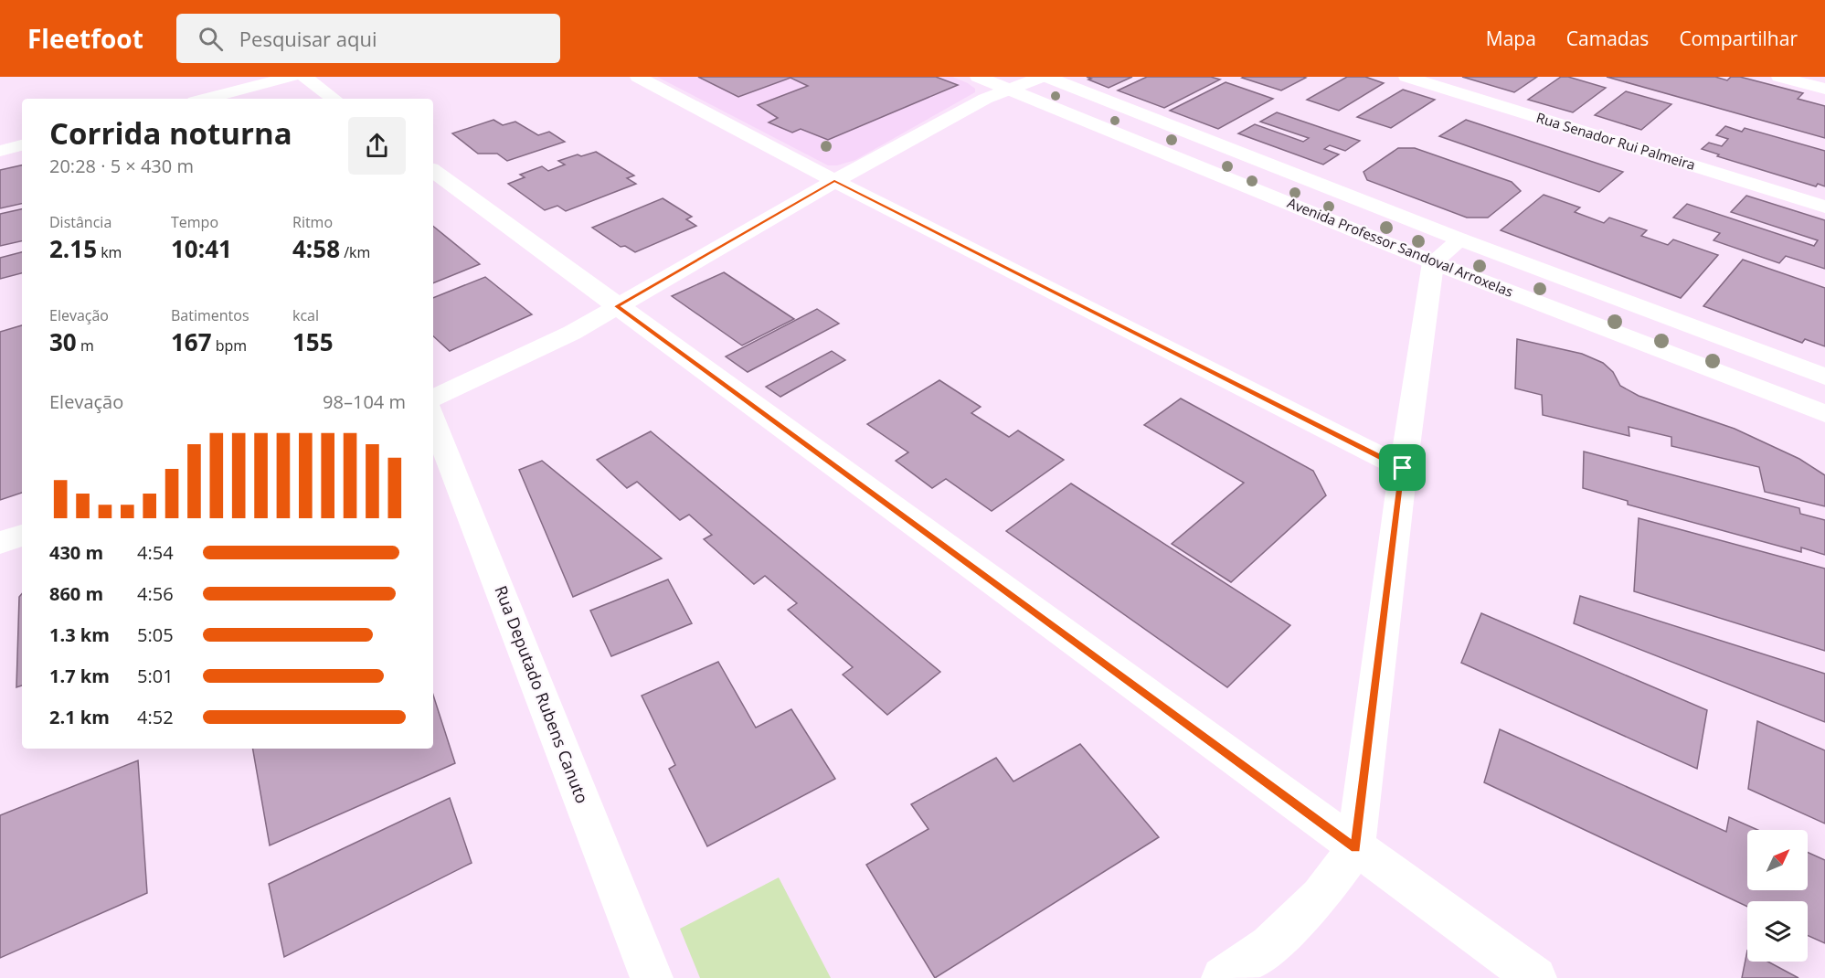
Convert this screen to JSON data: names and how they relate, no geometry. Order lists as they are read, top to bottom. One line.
{"streets":{"street":["Rua Senador Rui Palmeira","Avenida Professor Sandoval Arroxelas","Rua Deputado Rubens Canuto"]},"north":"top right","page":{"header":"Fleetfoot","search":"Pesquisar aqui","nav":["Mapa","Camadas","Compartilhar"],"heading":["Corrida noturna","20:28 · 5 × 430 m"],"stats":[["Distância","2.15 km"],["Tempo","10:41"],["Ritmo","4:58 /km"],["Elevação","30 m"],["Batimentos","167 bpm"],["kcal","155"]],"chart":["Elevação","98–104 m"],"list":[{"name":"430 m","note":"4:54"},{"name":"860 m","note":"4:56"},{"name":"1.3 km","note":"5:05"},{"name":"1.7 km","note":"5:01"},{"name":"2.1 km","note":"4:52"}]}}
